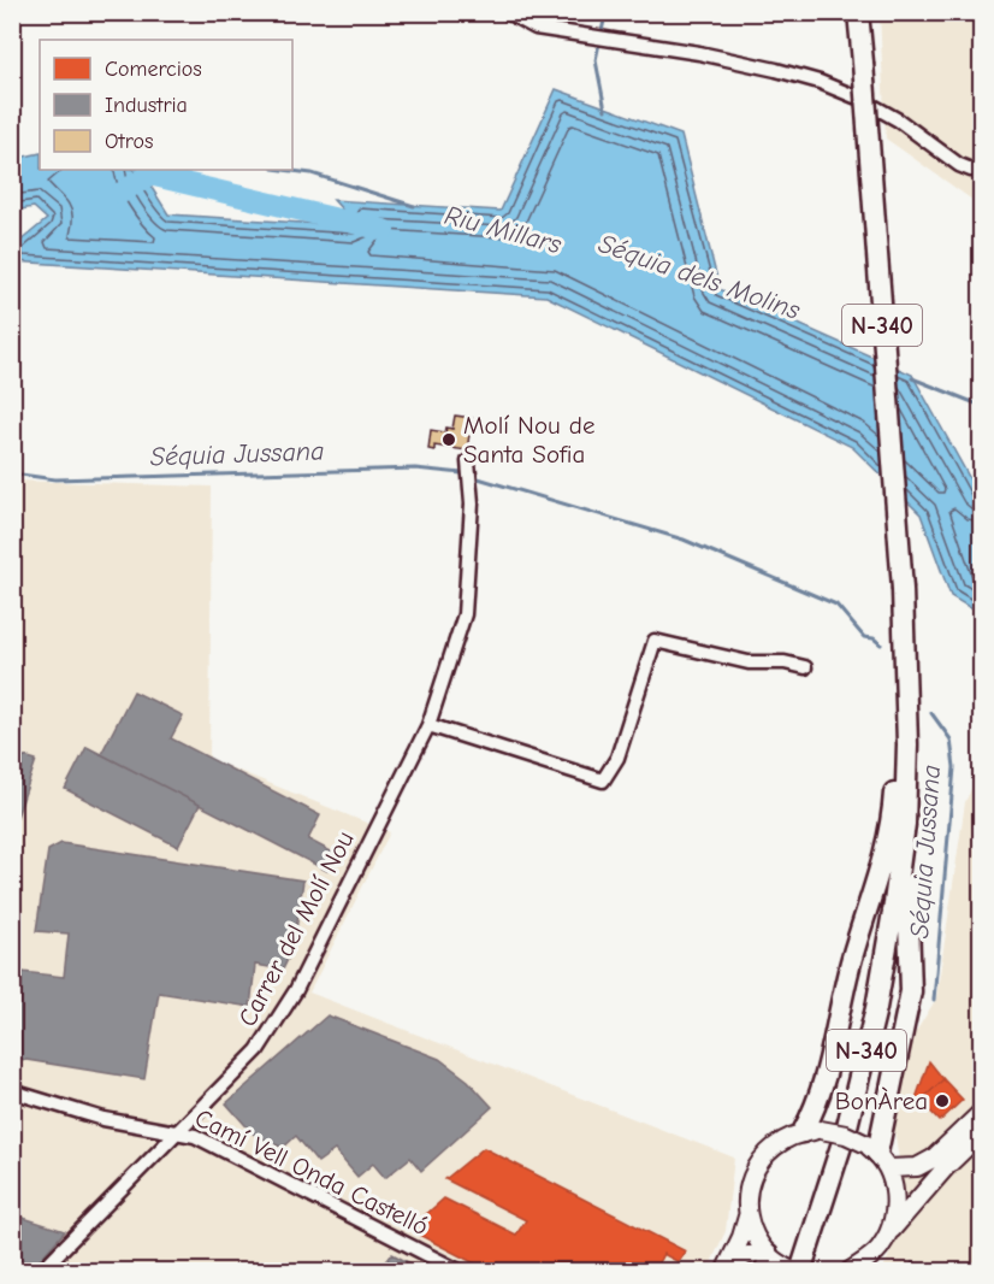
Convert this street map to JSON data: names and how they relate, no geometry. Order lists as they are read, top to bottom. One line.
{"streets":{"highway":["N-340"],"street":["Carrer del Molí Nou","Camí Vell Onda Castelló"]},"crossings":[["Carrer del Molí Nou","Camí Vell Onda Castelló"]],"water":["Riu Millars","Séquia dels Molins","Séquia Jussana"],"places":["Molí Nou de Santa Sofia","BonÀrea"],"legend":["Comercios","Industria","Otros"]}
